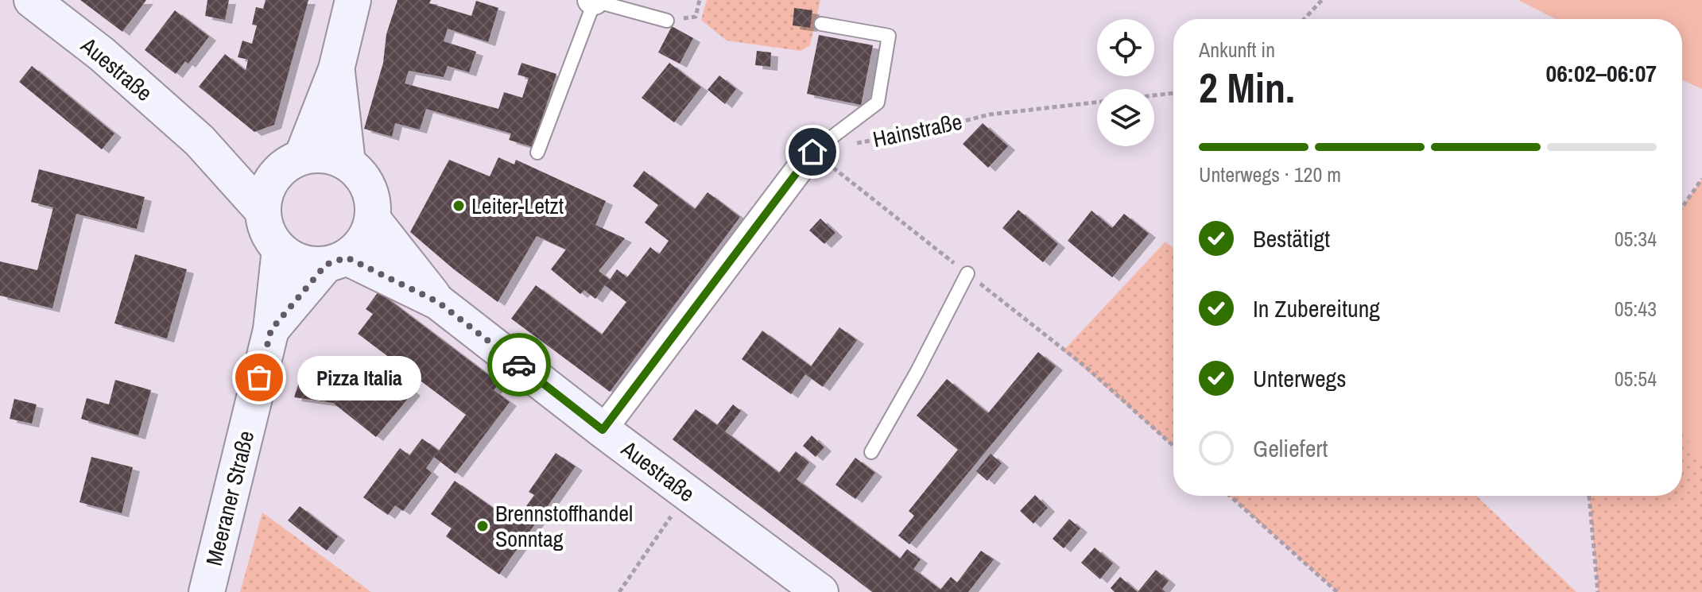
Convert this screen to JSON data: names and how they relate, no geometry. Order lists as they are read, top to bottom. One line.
{"streets":{"street":["Auestraße","Meeraner Straße"],"path":["Hainstraße"]},"crossings":[["Auestraße","Meeraner Straße"]],"places":["Leiter-Letzt","Pizza Italia","Brennstoffhandel Sonntag"],"page":{"heading":["2 Min.","Ankunft in","06:02–06:07"],"bar":"Unterwegs · 120 m","list":[["Bestätigt","05:34"],["In Zubereitung","05:43"],["Unterwegs","05:54"],"Geliefert"],"bubble":"Pizza Italia"}}
